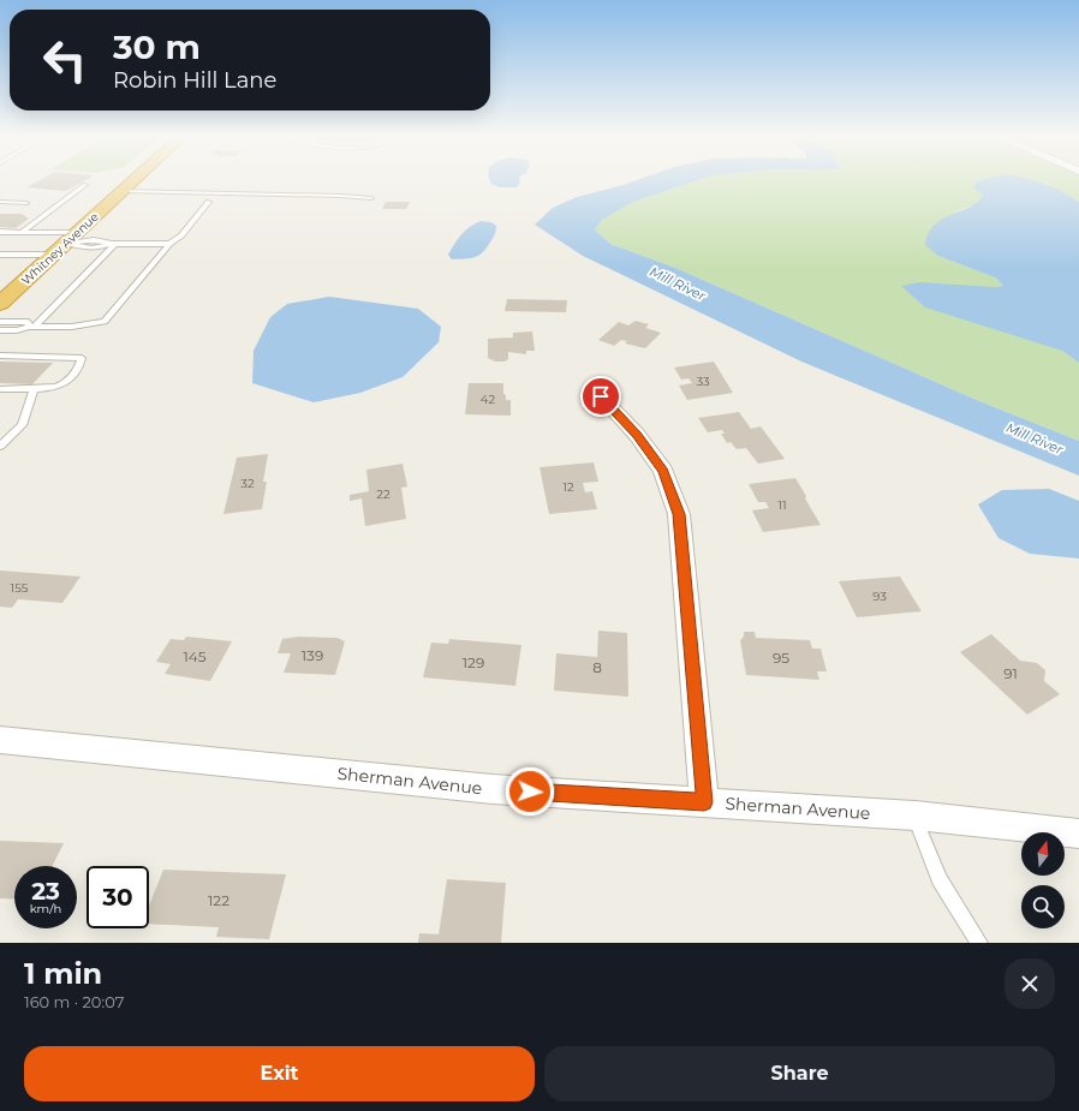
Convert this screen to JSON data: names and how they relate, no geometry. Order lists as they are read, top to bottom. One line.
{"streets":{"highway":["Whitney Avenue"],"street":["Sherman Avenue"]},"water":["Mill River"],"house_numbers":["33","42","32","12","22","11","155","93","139","145","95","129","8","91","122"],"north":"top","page":{"turn":["30 m","Robin Hill Lane"],"speed":"23 km/h","limit":"30","heading":["1 min","160 m · 20:07"],"buttons":["Exit","Share"]}}
